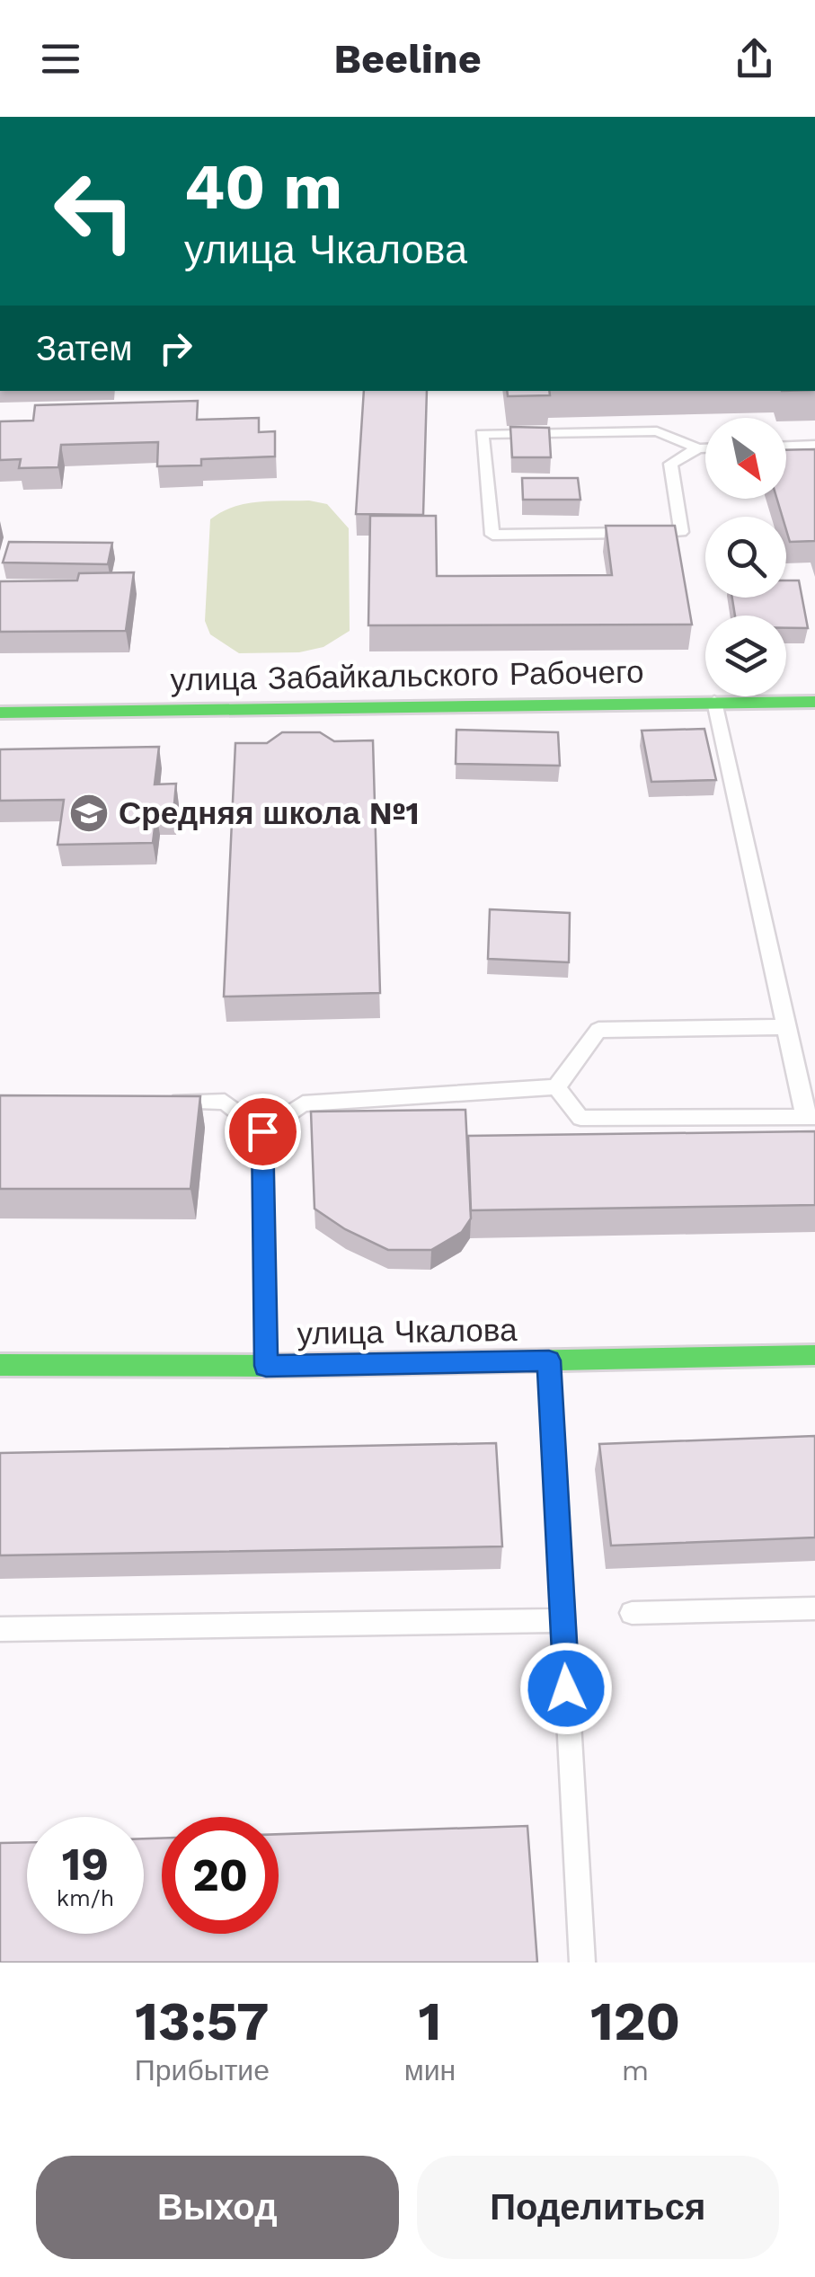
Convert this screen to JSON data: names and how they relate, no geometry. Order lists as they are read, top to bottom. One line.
{"streets":{"street":["улица Забайкальского Рабочего","улица Чкалова"]},"places":{"school or university":["Средняя школа №1"]},"north":"bottom right","page":{"header":"Beeline","turn":["40 m","улица Чкалова"],"then":"Затем","speed":"19 km/h","limit":"20","eta":["13:57","Прибытие","1","мин","120","m"],"buttons":["Выход","Поделиться"]}}
